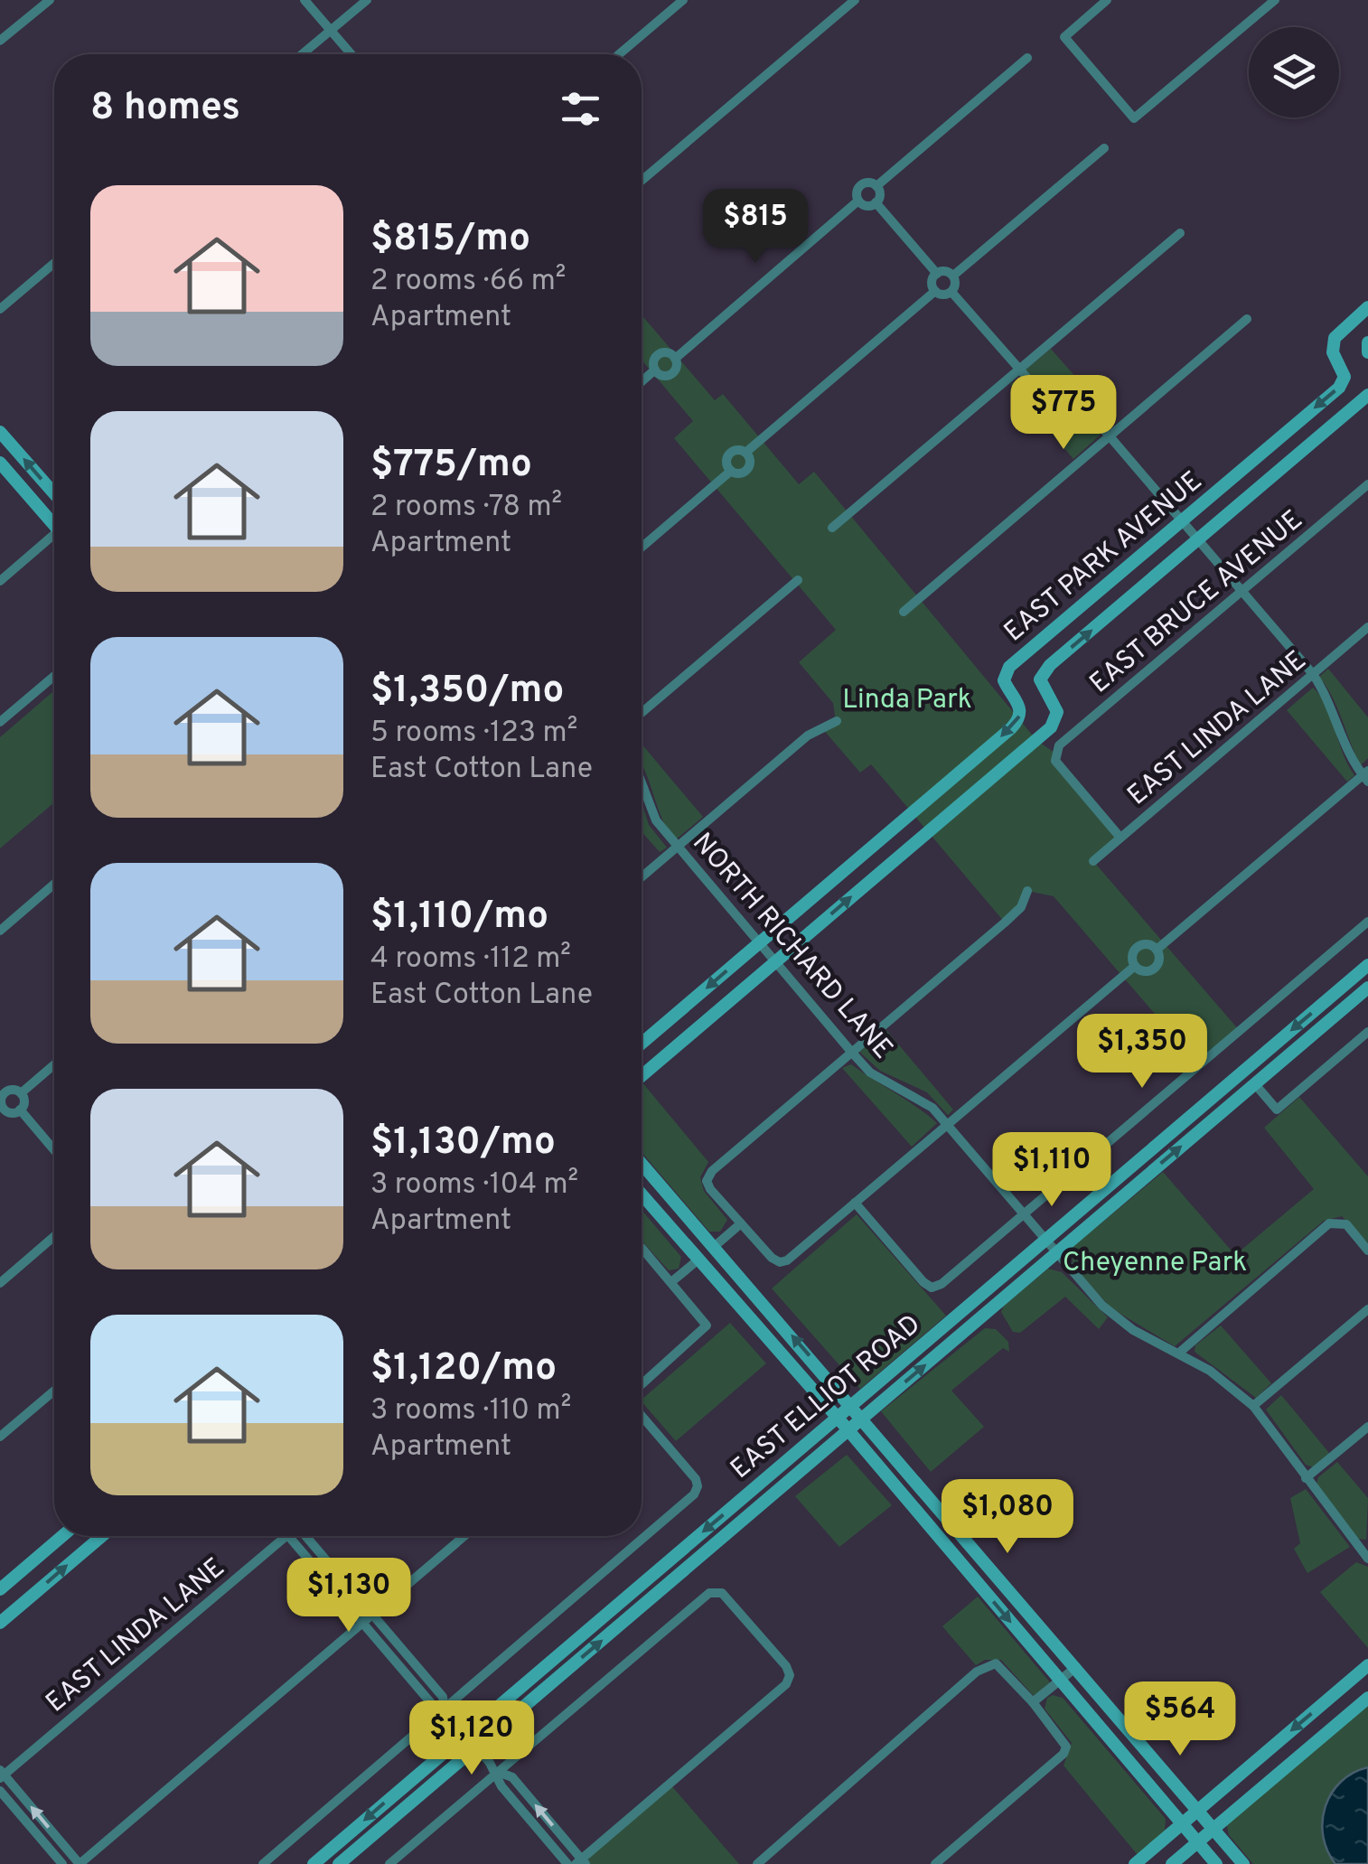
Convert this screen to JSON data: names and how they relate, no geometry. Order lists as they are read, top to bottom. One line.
{"streets":{"main road":["EAST PARK AVENUE","EAST ELLIOT ROAD"],"street":["EAST BRUCE AVENUE","EAST LINDA LANE","NORTH RICHARD LANE"]},"crossings":[["EAST PARK AVENUE","NORTH RICHARD LANE"],["EAST BRUCE AVENUE","EAST LINDA LANE"],["NORTH RICHARD LANE","EAST ELLIOT ROAD"]],"parks":["Linda Park","Cheyenne Park"],"page":{"heading":"8 homes","list":[{"name":"$815/mo","note":"2 rooms · 66 m² · Apartment"},{"name":"$775/mo","note":"2 rooms · 78 m² · Apartment"},{"name":"$1,350/mo","note":"5 rooms · 123 m² · East Cotton Lane"},{"name":"$1,110/mo","note":"4 rooms · 112 m² · East Cotton Lane"},{"name":"$1,130/mo","note":"3 rooms · 104 m² · Apartment"},{"name":"$1,120/mo","note":"3 rooms · 110 m² · Apartment"}],"price":["$815","$775","$1,350","$1,110","$1,080","$1,130","$564","$1,120"]}}
